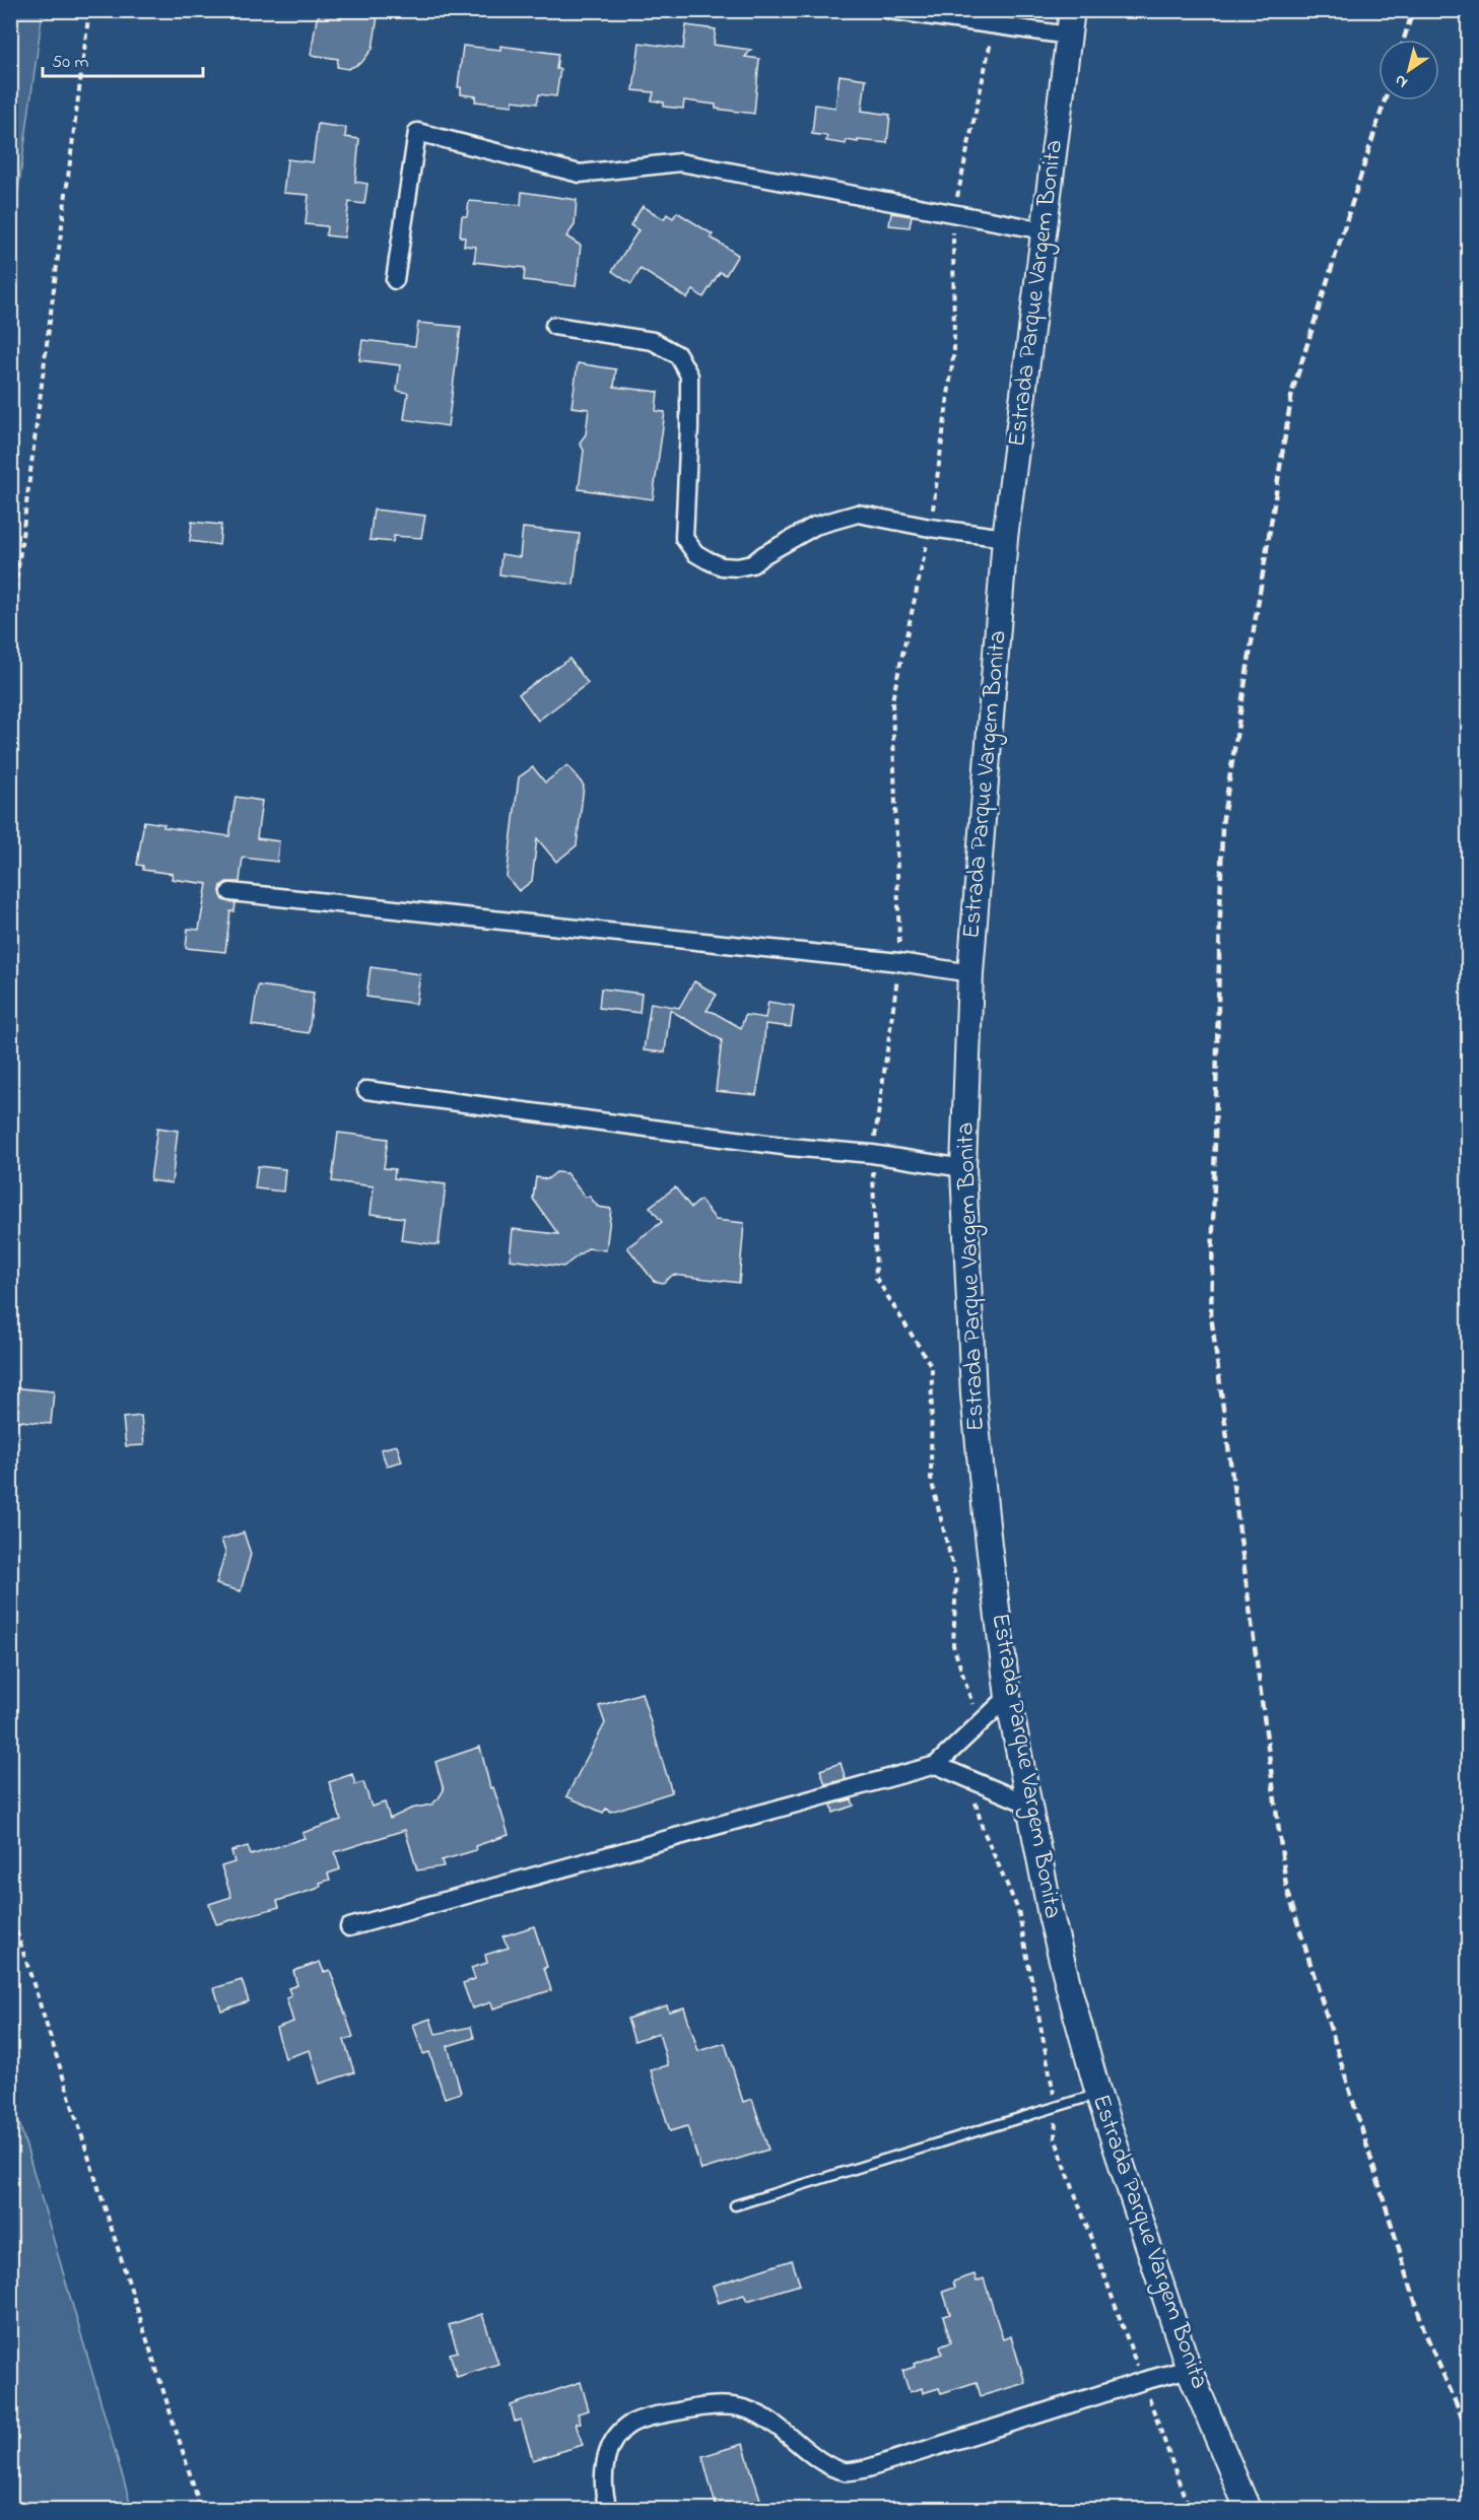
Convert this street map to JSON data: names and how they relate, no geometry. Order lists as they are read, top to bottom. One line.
{"streets":{"main road":["Estrada Parque Vargem Bonita"]},"scale_bar":"50 m","north":"bottom left"}
